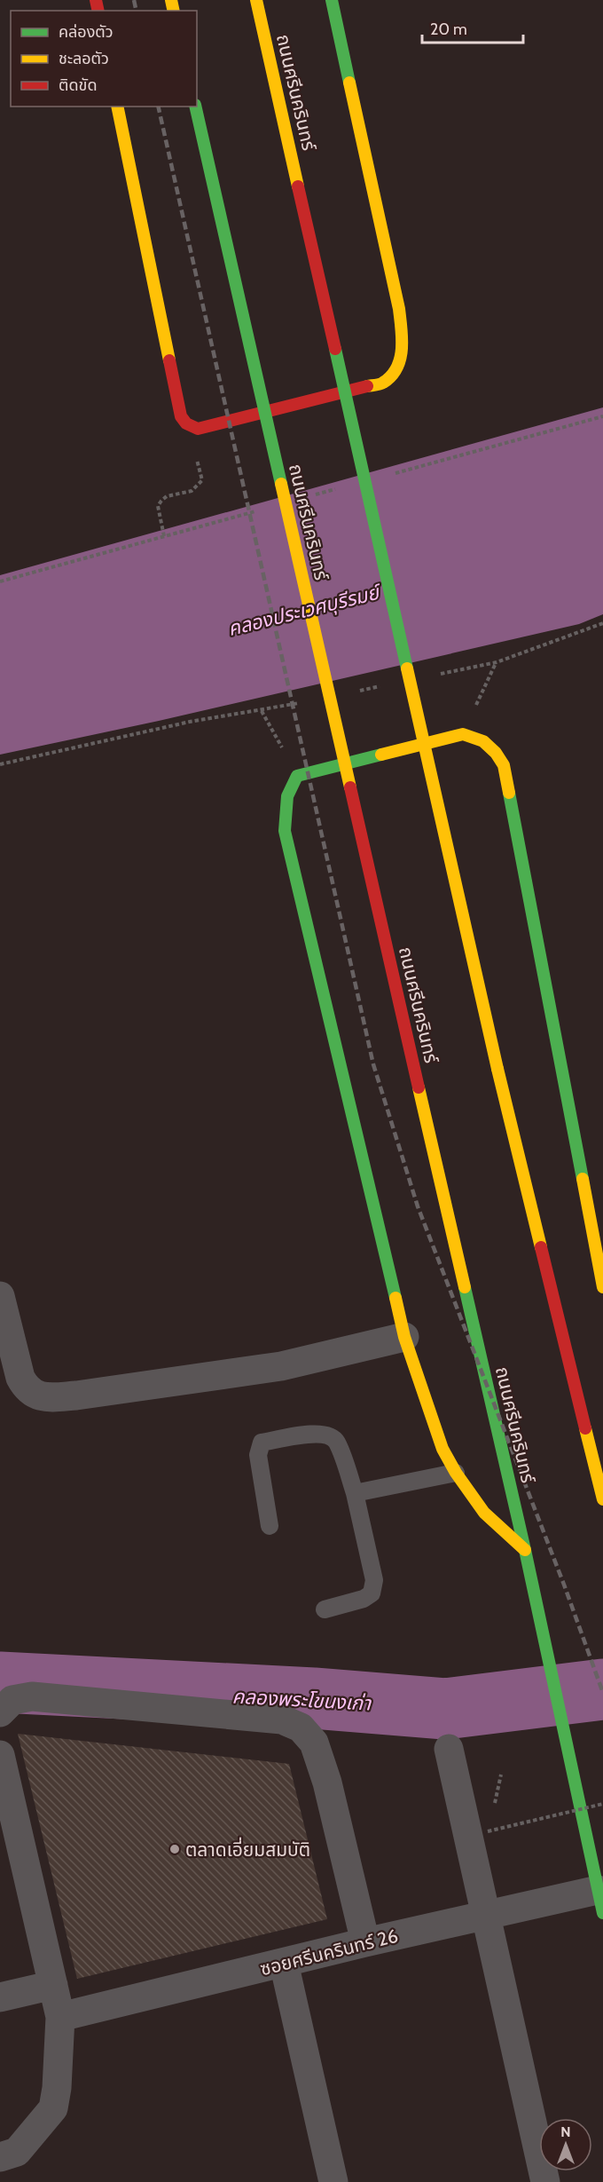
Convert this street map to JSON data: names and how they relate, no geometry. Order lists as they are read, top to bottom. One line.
{"streets":{"main road":["ถนนศรีนครินทร์"],"street":["ซอยศรีนครินทร์ 26"]},"crossings":[["ถนนศรีนครินทร์","ซอยศรีนครินทร์ 26"]],"water":["คลองประเวศบุรีรมย์","คลองพระโขนงเก่า"],"places":["ตลาดเอี่ยมสมบัติ"],"legend":["คล่องตัว","ชะลอตัว","ติดขัด"],"scale_bar":"20 m","north":"top"}
